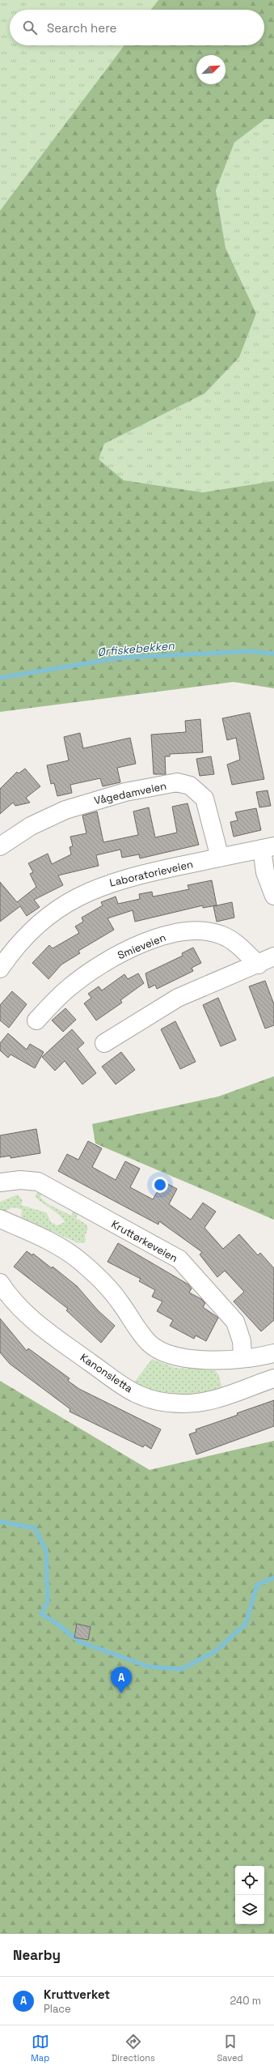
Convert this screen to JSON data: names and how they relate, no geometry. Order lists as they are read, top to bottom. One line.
{"streets":{"street":["Vågedamveien","Laboratorieveien","Smieveien","Kruttørkeveien","Kanonsletta"]},"crossings":[["Vågedamveien","Laboratorieveien"]],"water":["Ørfiskebekken"],"north":"top right","page":{"search":"Search here","pins":"A","heading":"Nearby","list":[{"mark":"A","name":"Kruttverket","note":"Place","value":"240 m"}],"nav":["Map","Directions","Saved"]}}
